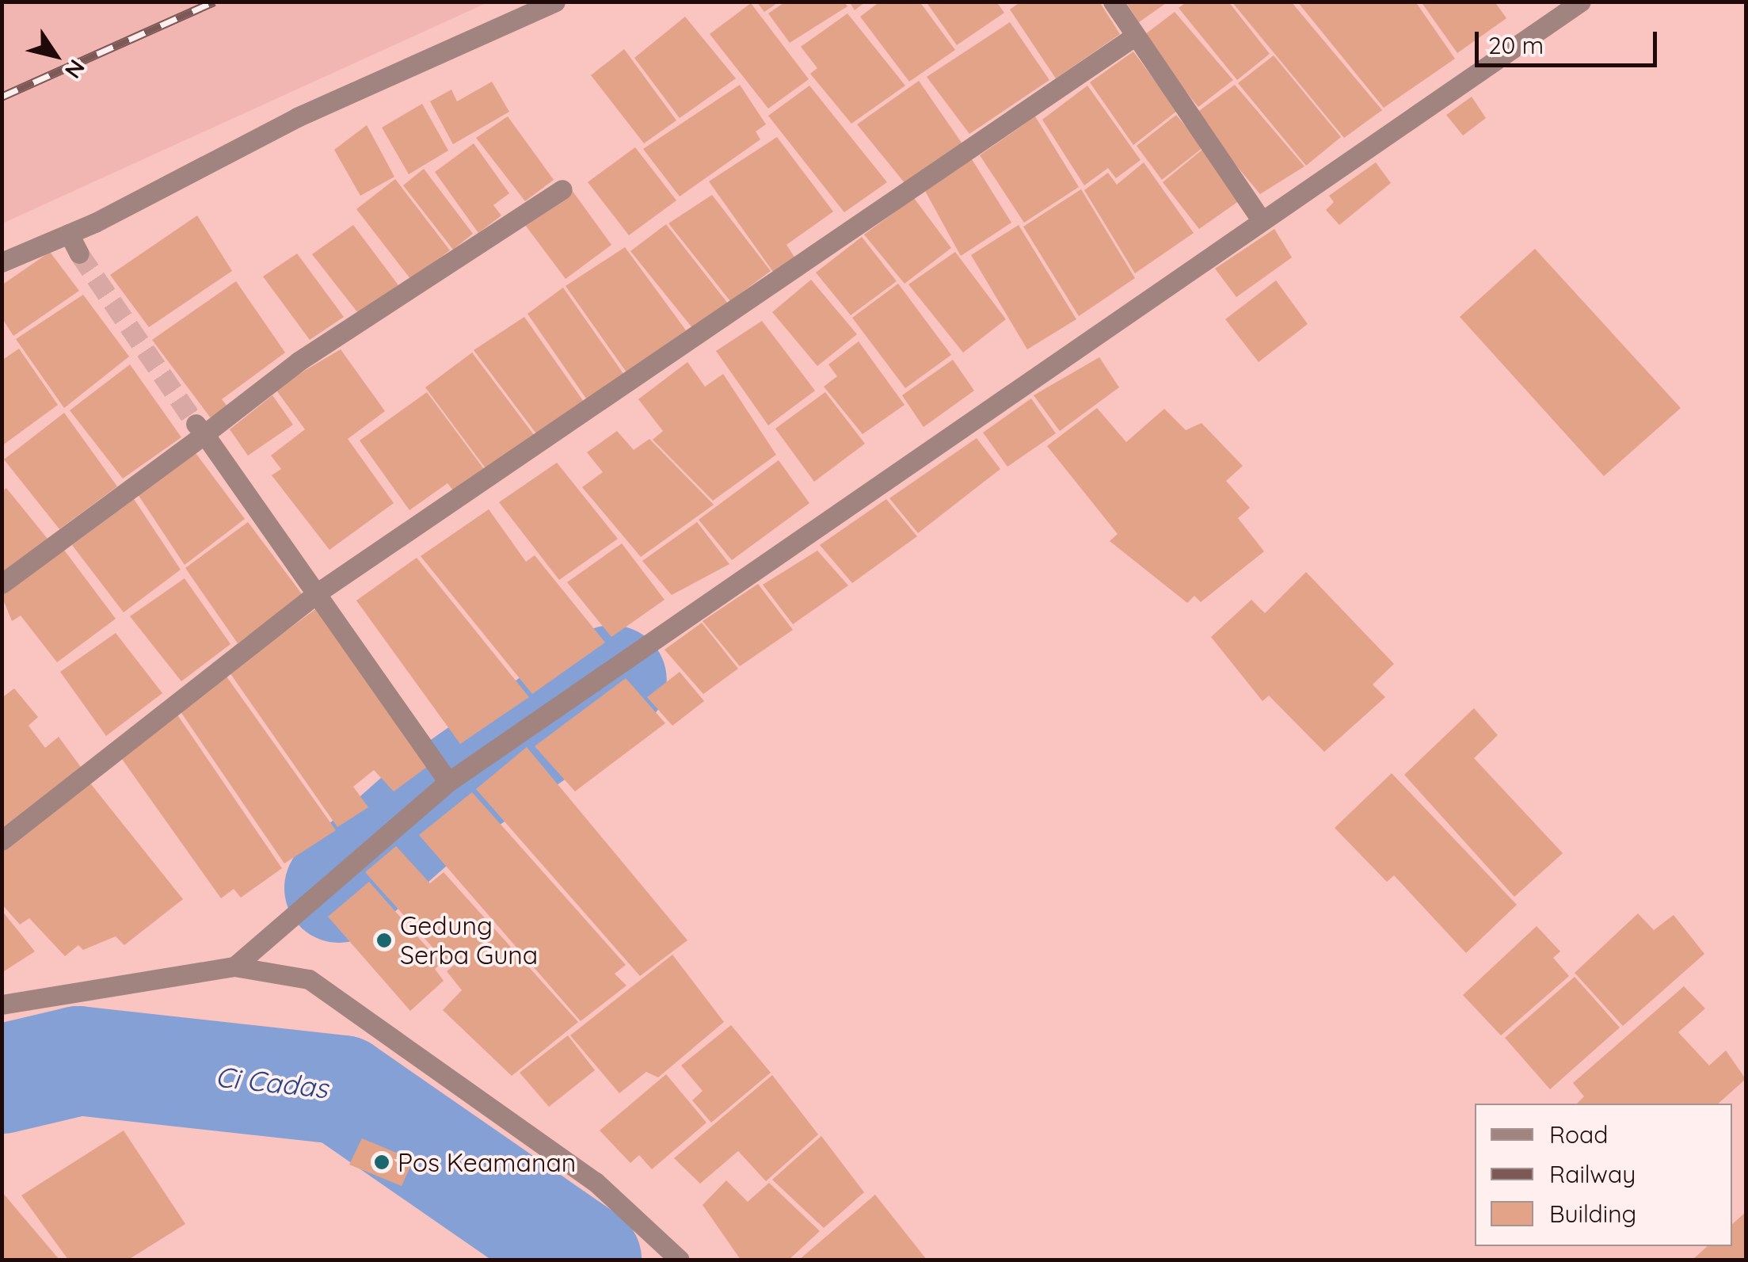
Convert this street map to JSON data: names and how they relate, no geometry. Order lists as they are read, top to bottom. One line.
{"water":["Ci Cadas"],"places":["Gedung Serba Guna","Pos Keamanan"],"legend":["Road","Railway","Building"],"scale_bar":"20 m","north":"bottom right"}
